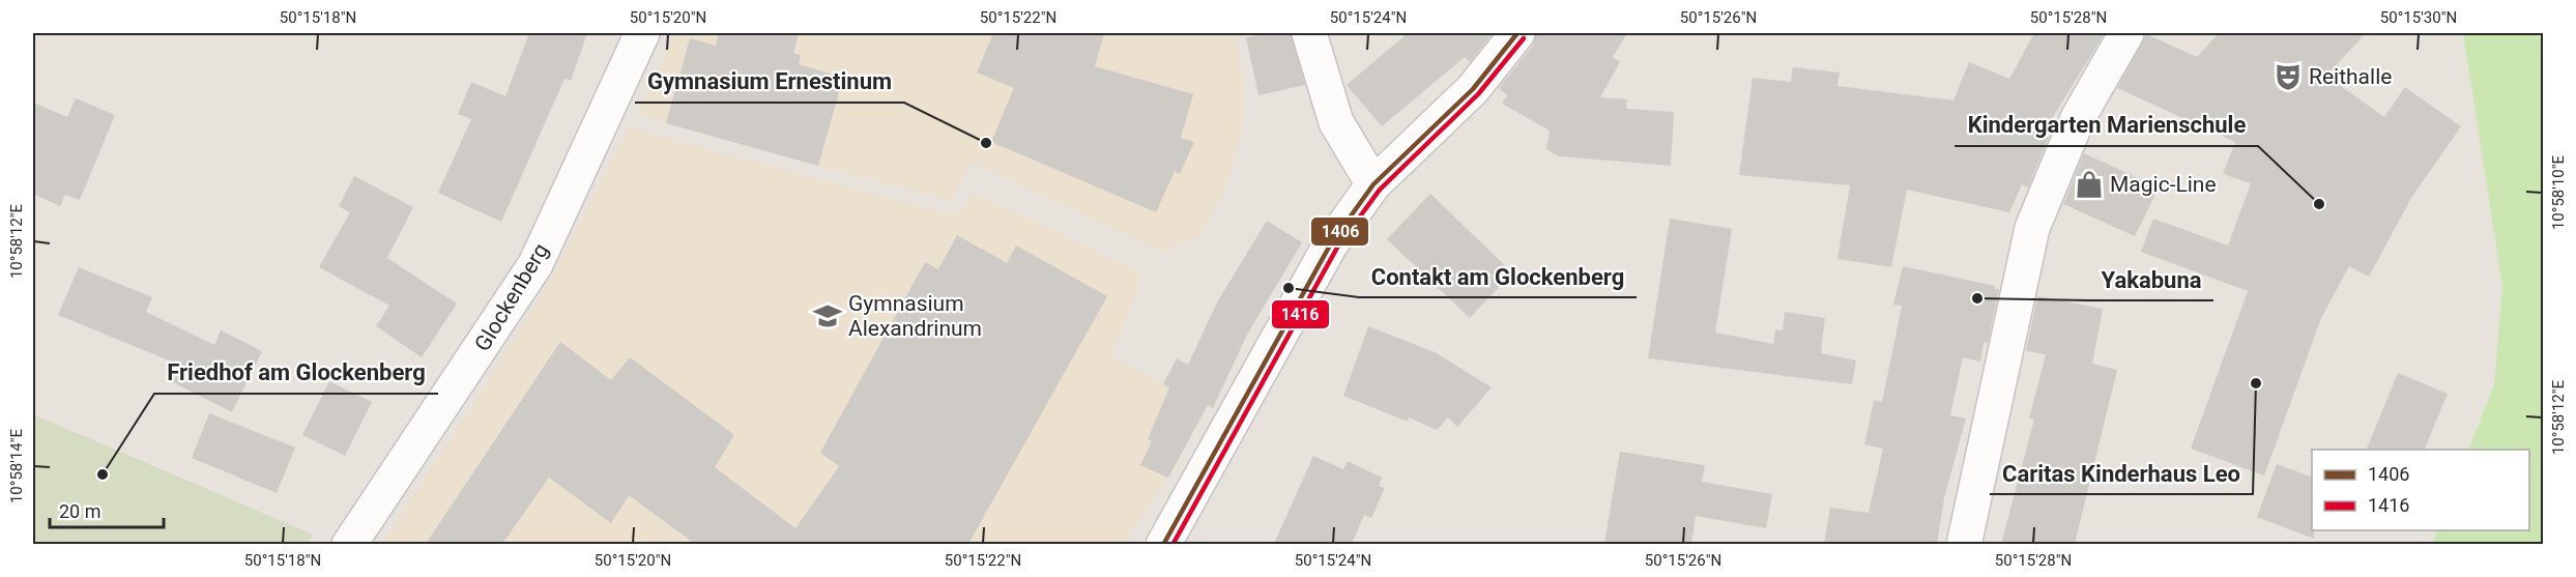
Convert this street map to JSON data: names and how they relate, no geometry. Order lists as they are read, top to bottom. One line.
{"streets":{"street":["Glockenberg"]},"places":{"theatre":["Reithalle"],"other":["Gymnasium Ernestinum","Kindergarten Marienschule","Contakt am Glockenberg","Yakabuna","Caritas Kinderhaus Leo","Friedhof am Glockenberg"],"shop":["Magic-Line"],"school or university":["Gymnasium Alexandrinum"]},"lines":["transit line 1406","transit line 1416"],"legend":["1406","1416"],"scale_bar":"20 m","coordinates":["50°15'18\"N","50°15'20\"N","50°15'22\"N","50°15'24\"N","50°15'26\"N","50°15'28\"N","50°15'30\"N","10°58'10\"E","10°58'12\"E","10°58'14\"E"]}
